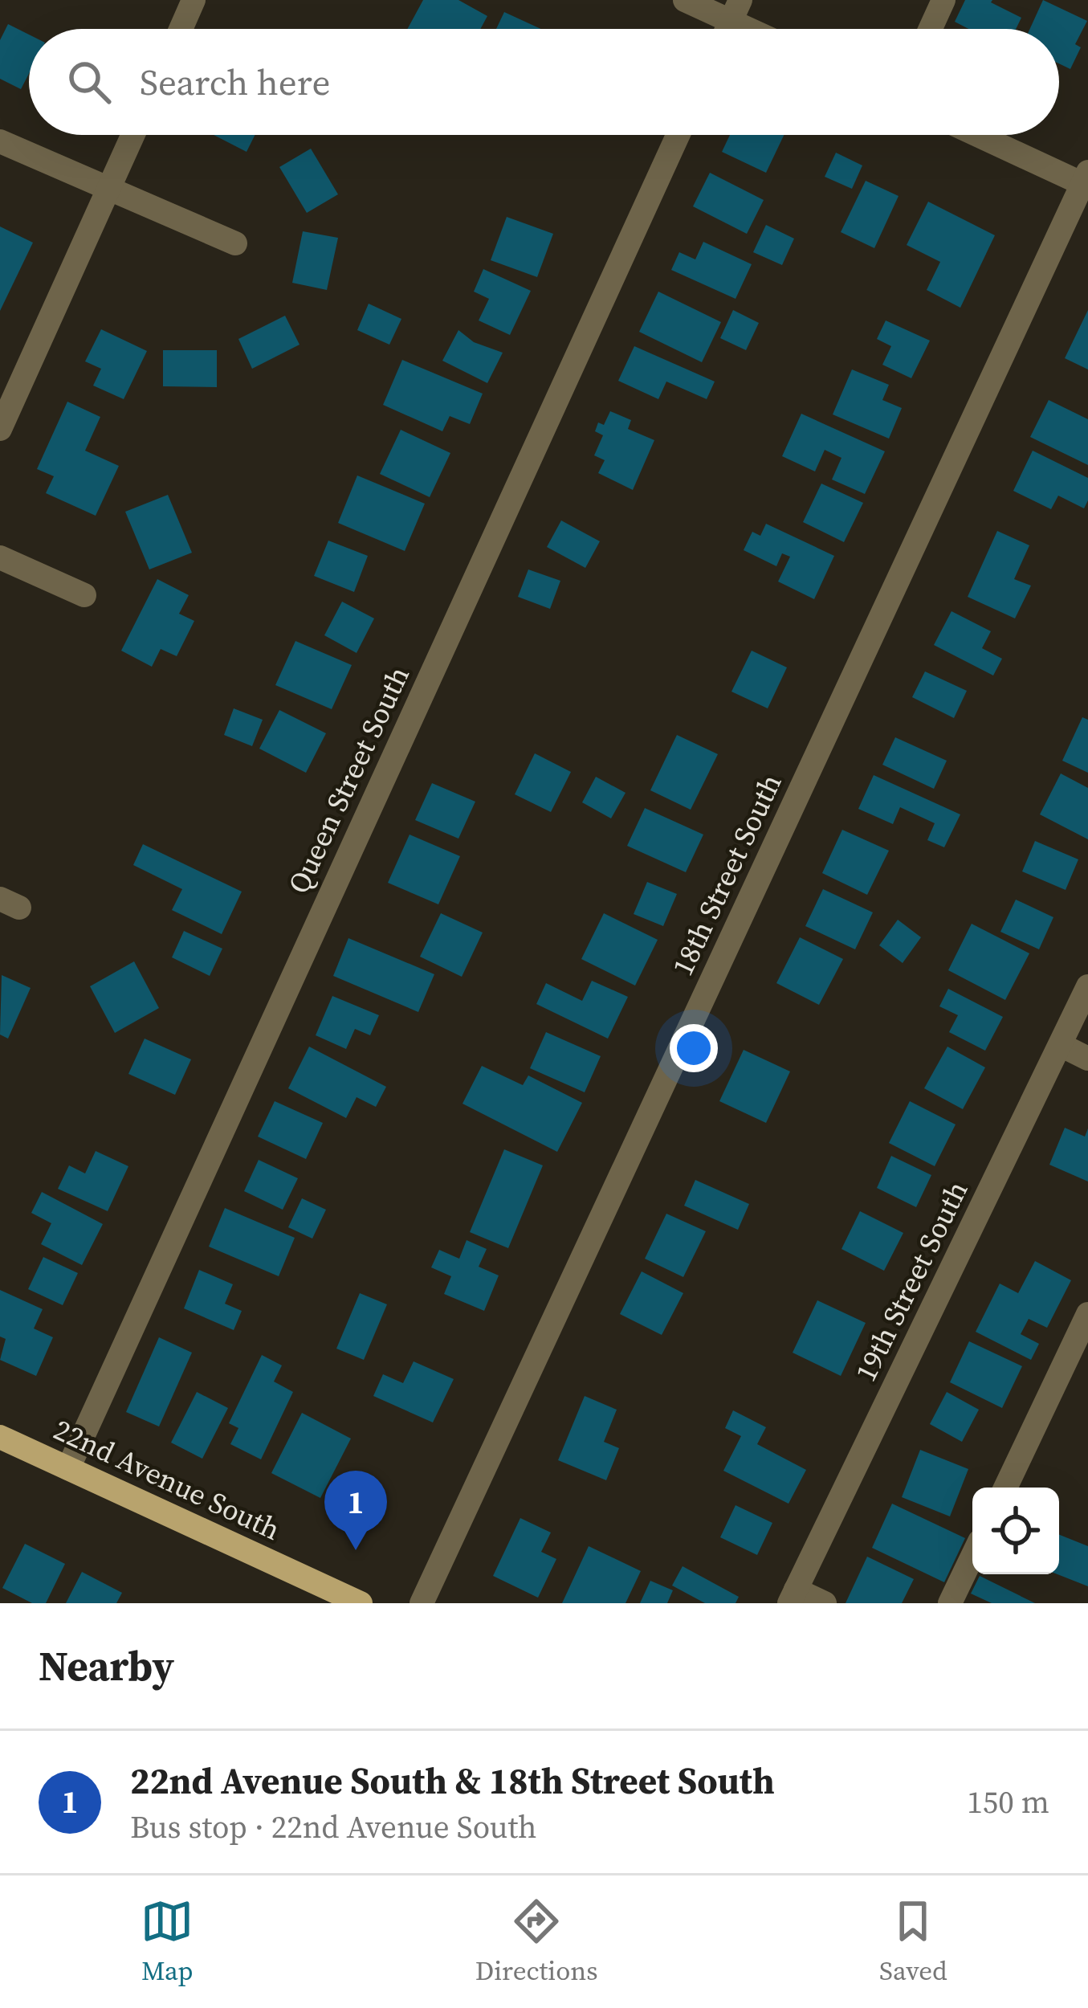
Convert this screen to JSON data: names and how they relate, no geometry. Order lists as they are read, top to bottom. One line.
{"streets":{"main road":["22nd Avenue South"],"street":["Queen Street South","18th Street South","19th Street South"]},"crossings":[["Queen Street South","22nd Avenue South"]],"page":{"search":"Search here","pins":"1","heading":"Nearby","list":[{"mark":"1","name":"22nd Avenue South & 18th Street South","note":"Bus stop · 22nd Avenue South","value":"150 m"}],"nav":["Map","Directions","Saved"]}}
